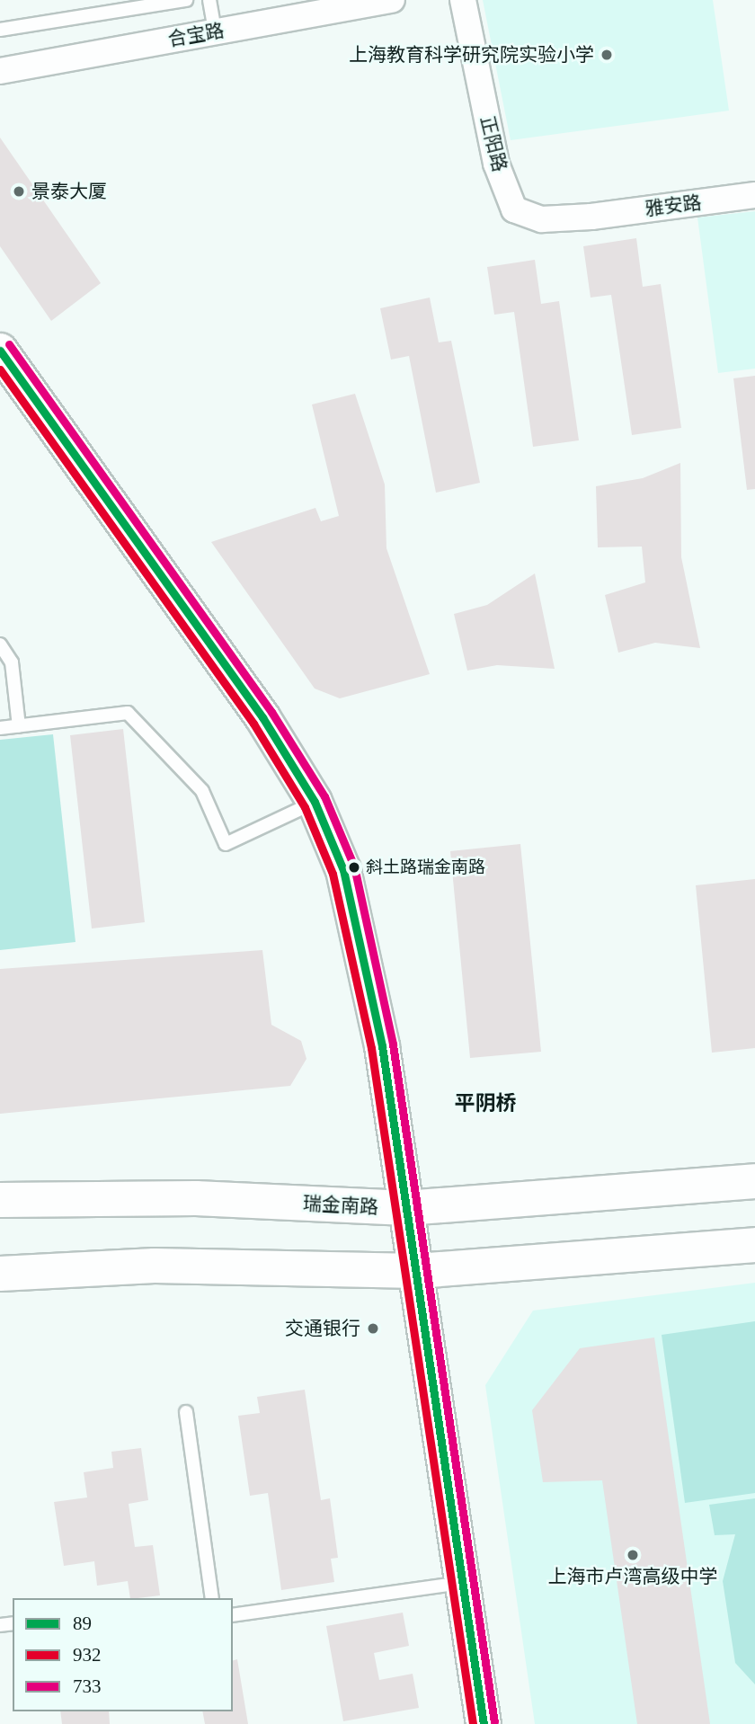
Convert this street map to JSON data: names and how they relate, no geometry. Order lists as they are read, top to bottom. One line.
{"streets":{"main road":["瑞金南路"],"street":["合宝路","正阳路","雅安路"]},"crossings":[["正阳路","雅安路"]],"districts":["平阴桥"],"places":["上海教育科学研究院实验小学","景泰大厦","斜土路瑞金南路","交通银行","上海市卢湾高级中学"],"lines":["transit line 733","transit line 89","transit line 932"],"legend":["89","932","733"]}
